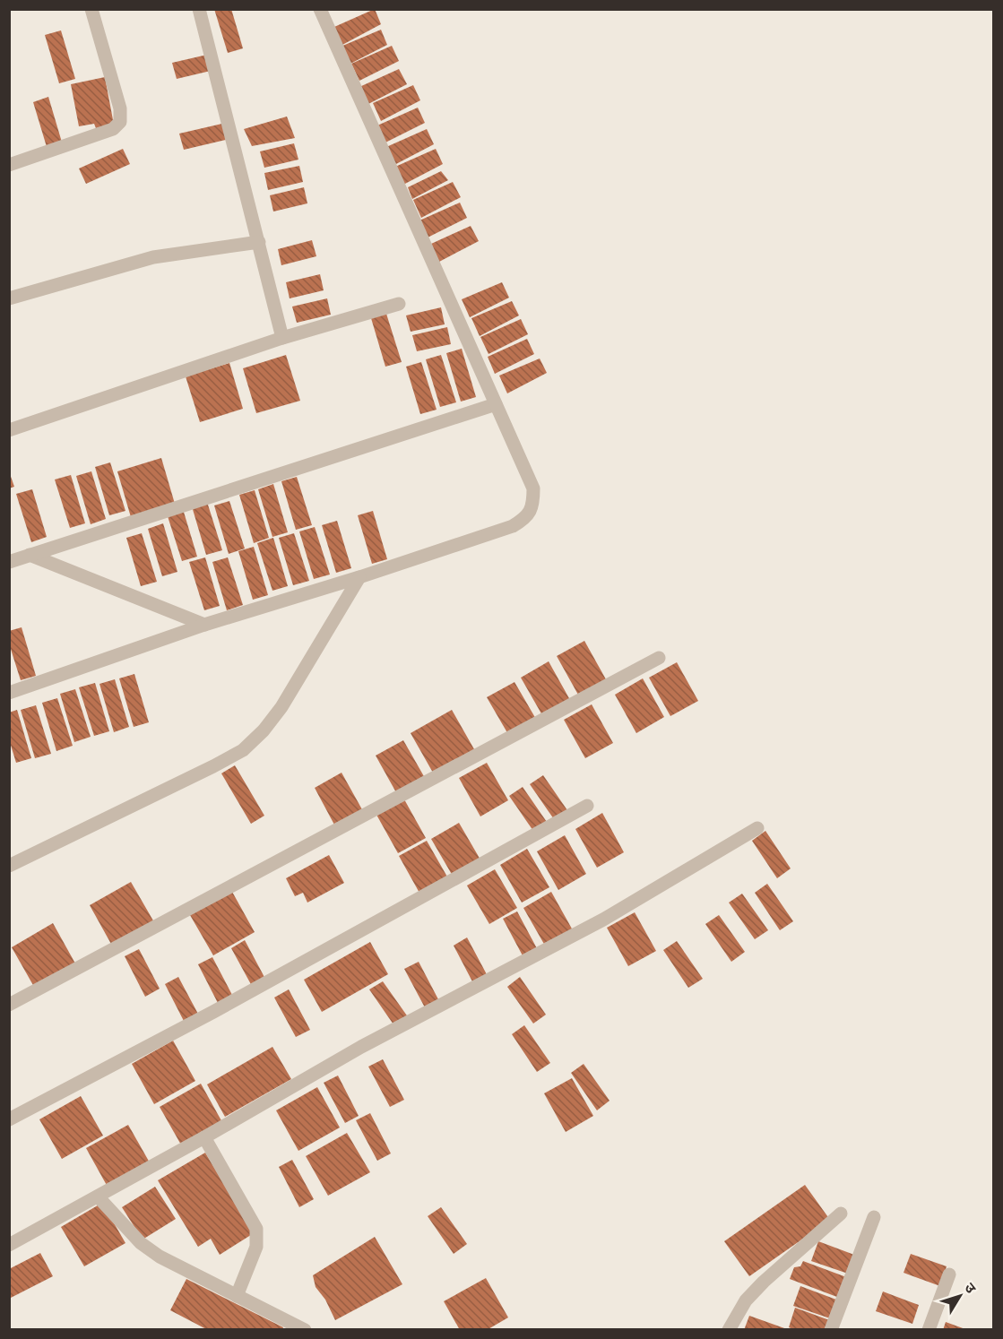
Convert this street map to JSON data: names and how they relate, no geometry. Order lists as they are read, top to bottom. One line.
{"north":"top right"}
